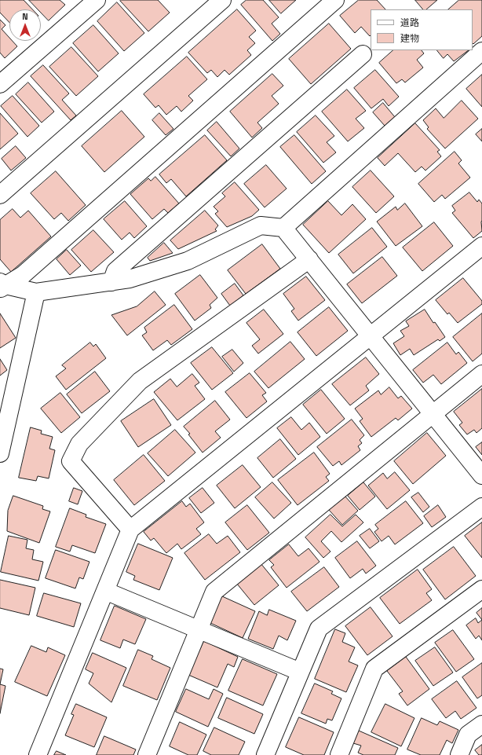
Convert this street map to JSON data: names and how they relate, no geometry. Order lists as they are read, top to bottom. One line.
{"legend":["道路","建物"],"north":"top"}
